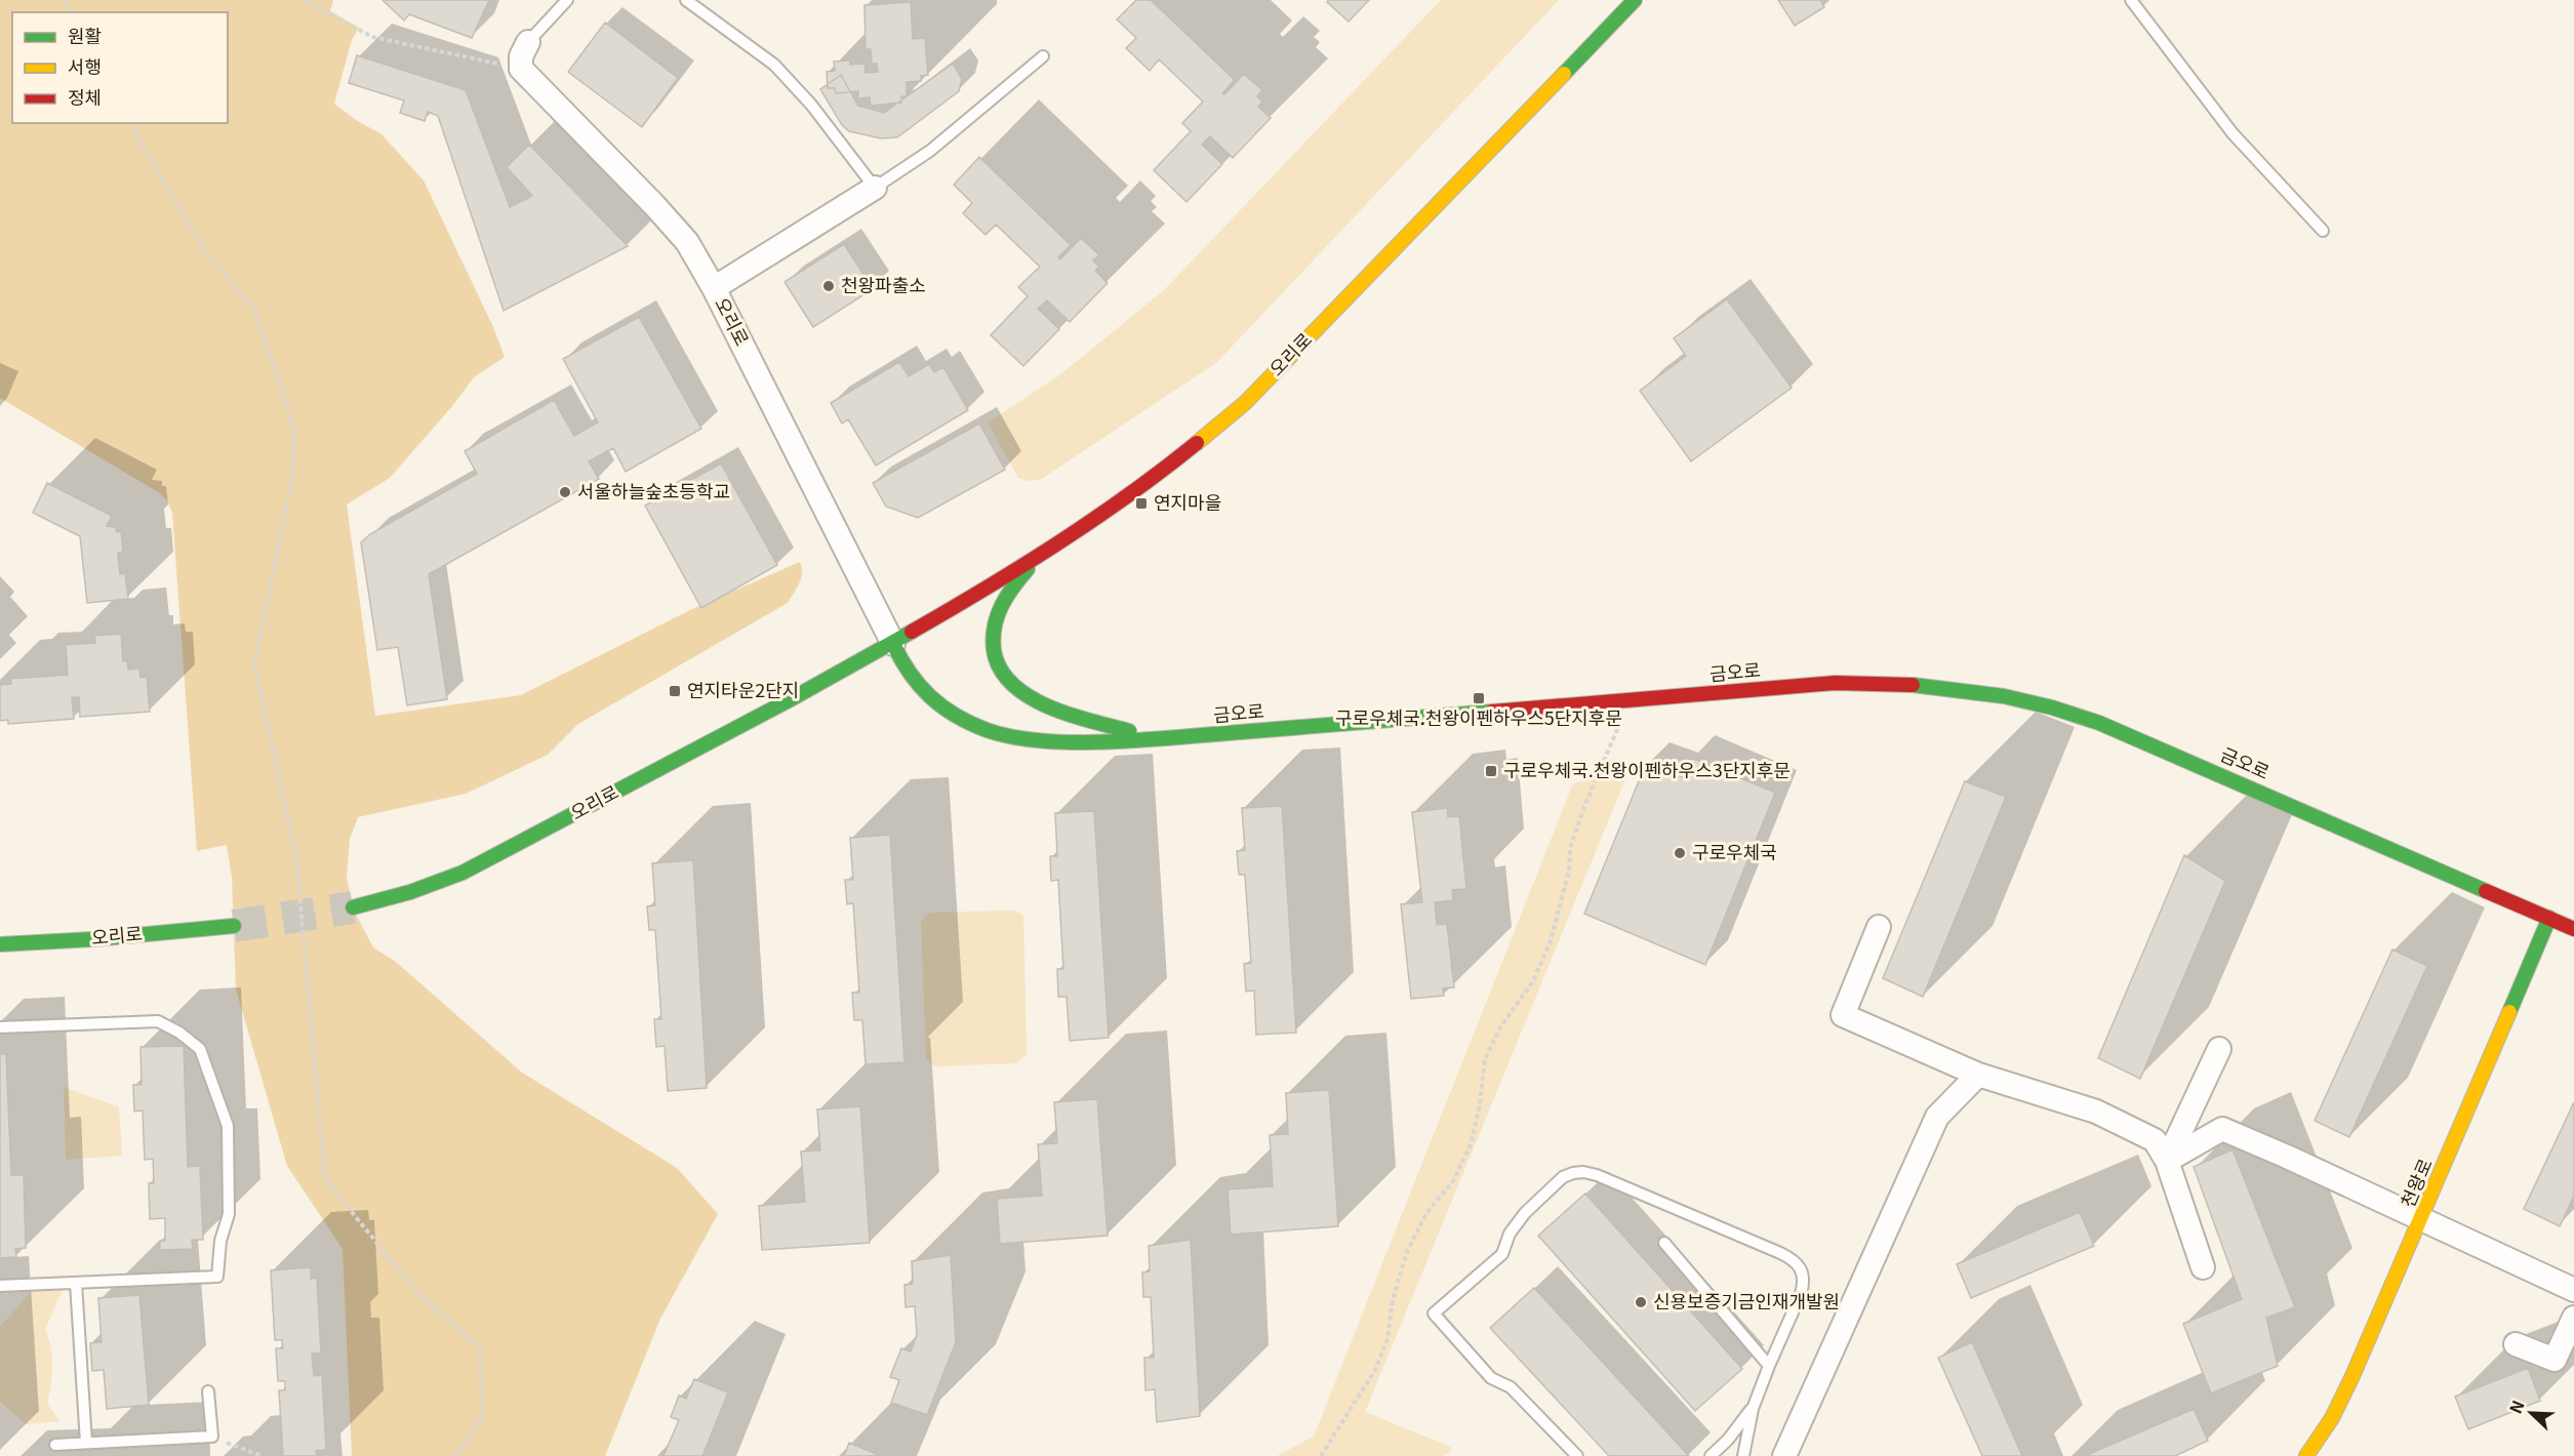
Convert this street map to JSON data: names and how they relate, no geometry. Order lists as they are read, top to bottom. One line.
{"streets":{"main road":["오리로","금오로","천왕로"]},"crossings":[["오리로","금오로"],["금오로","천왕로"]],"places":{"other":["천왕파출소","서울하늘숲초등학교","구로우체국","신용보증기금인재개발원"],"transit":["연지마을","연지타운2단지","구로우체국.천왕이펜하우스5단지후문","구로우체국.천왕이펜하우스3단지후문"]},"legend":["원활","서행","정체"],"north":"top left"}
